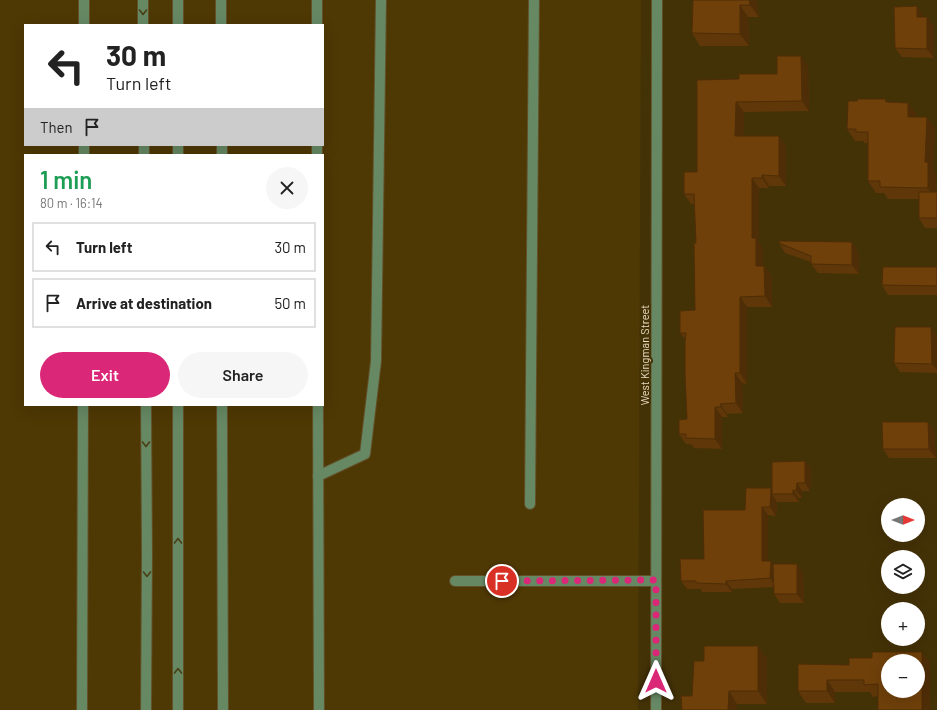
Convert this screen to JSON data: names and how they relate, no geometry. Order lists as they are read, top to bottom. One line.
{"streets":{"street":["West Kingman Street"]},"north":"right","page":{"turn":["30 m","Turn left"],"then":"Then","heading":["1 min","80 m · 16:14"],"list":[{"name":"Turn left","value":"30 m"},{"name":"Arrive at destination","value":"50 m"}],"buttons":["Exit","Share"],"map_buttons":["+","−"]}}
